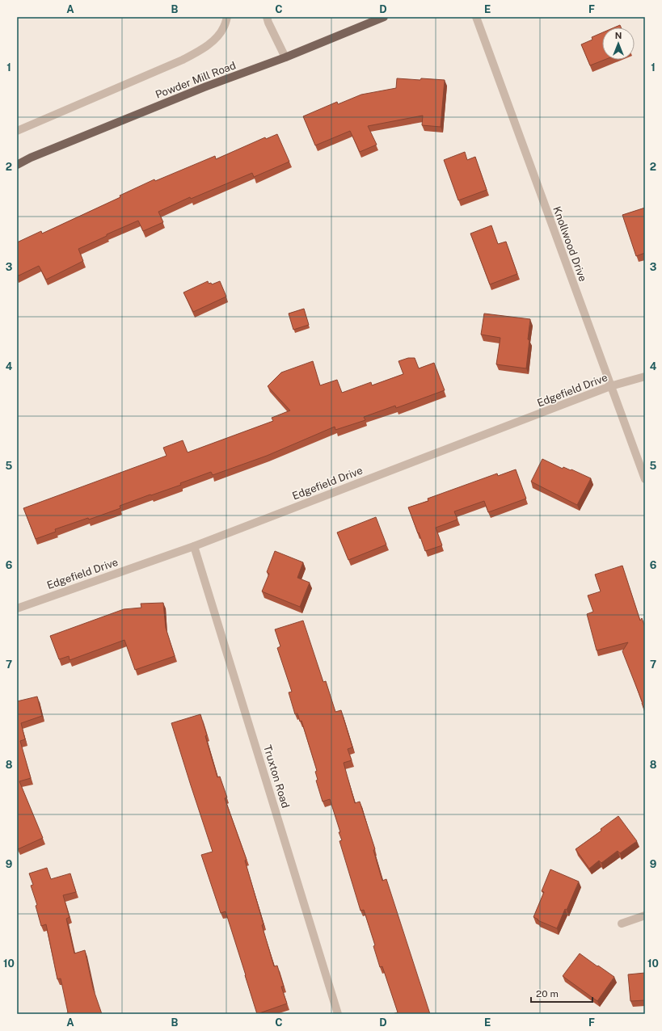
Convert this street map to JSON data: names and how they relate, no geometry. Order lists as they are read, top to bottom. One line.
{"streets":{"main road":["Powder Mill Road"],"street":["Knollwood Drive","Edgefield Drive","Truxton Road"]},"crossings":[["Knollwood Drive","Edgefield Drive"],["Edgefield Drive","Truxton Road"]],"scale_bar":"20 m","north":"top","grid":{"columns":["A","B","C","D","E","F"],"rows":["1","2","3","4","5","6","7","8","9","10"]}}
